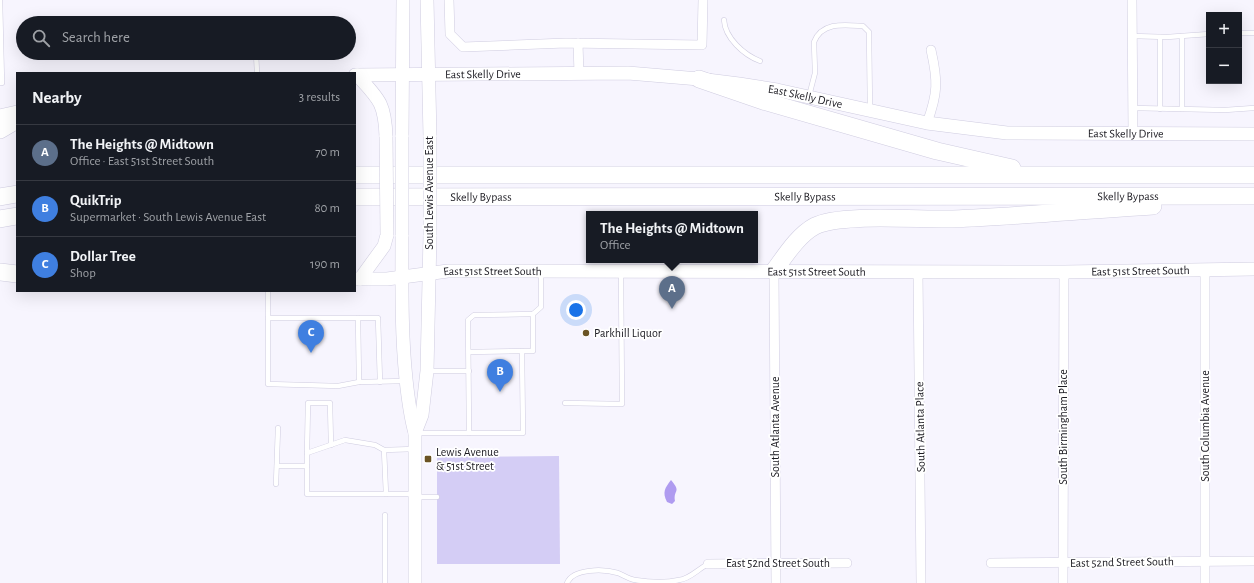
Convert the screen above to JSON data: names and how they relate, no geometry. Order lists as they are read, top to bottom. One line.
{"streets":{"highway":["Skelly Bypass"],"main road":["East Skelly Drive","South Lewis Avenue East","East 51st Street South"],"street":["South Columbia Avenue","South Atlanta Avenue","South Atlanta Place","South Birmingham Place","East 52nd Street South"]},"crossings":[["East Skelly Drive","South Lewis Avenue East"],["South Lewis Avenue East","East 51st Street South"],["East 51st Street South","South Columbia Avenue"],["East 51st Street South","South Atlanta Avenue"],["East 51st Street South","South Atlanta Place"],["East 51st Street South","South Birmingham Place"],["South Columbia Avenue","East 52nd Street South"],["South Atlanta Avenue","East 52nd Street South"],["South Birmingham Place","East 52nd Street South"]],"places":{"other":["Parkhill Liquor"],"transit":["Lewis Avenue & 51st Street"]},"page":{"map_buttons":["+","−"],"search":"Search here","heading":["Nearby","3 results"],"list":[{"mark":"A","name":"The Heights @ Midtown","note":"Office · East 51st Street South","value":"70 m"},{"mark":"B","name":"QuikTrip","note":"Supermarket · South Lewis Avenue East","value":"80 m"},{"mark":"C","name":"Dollar Tree","note":"Shop","value":"190 m"}],"popup":["The Heights @ Midtown","Office"],"pins":["A","C","B"]}}
